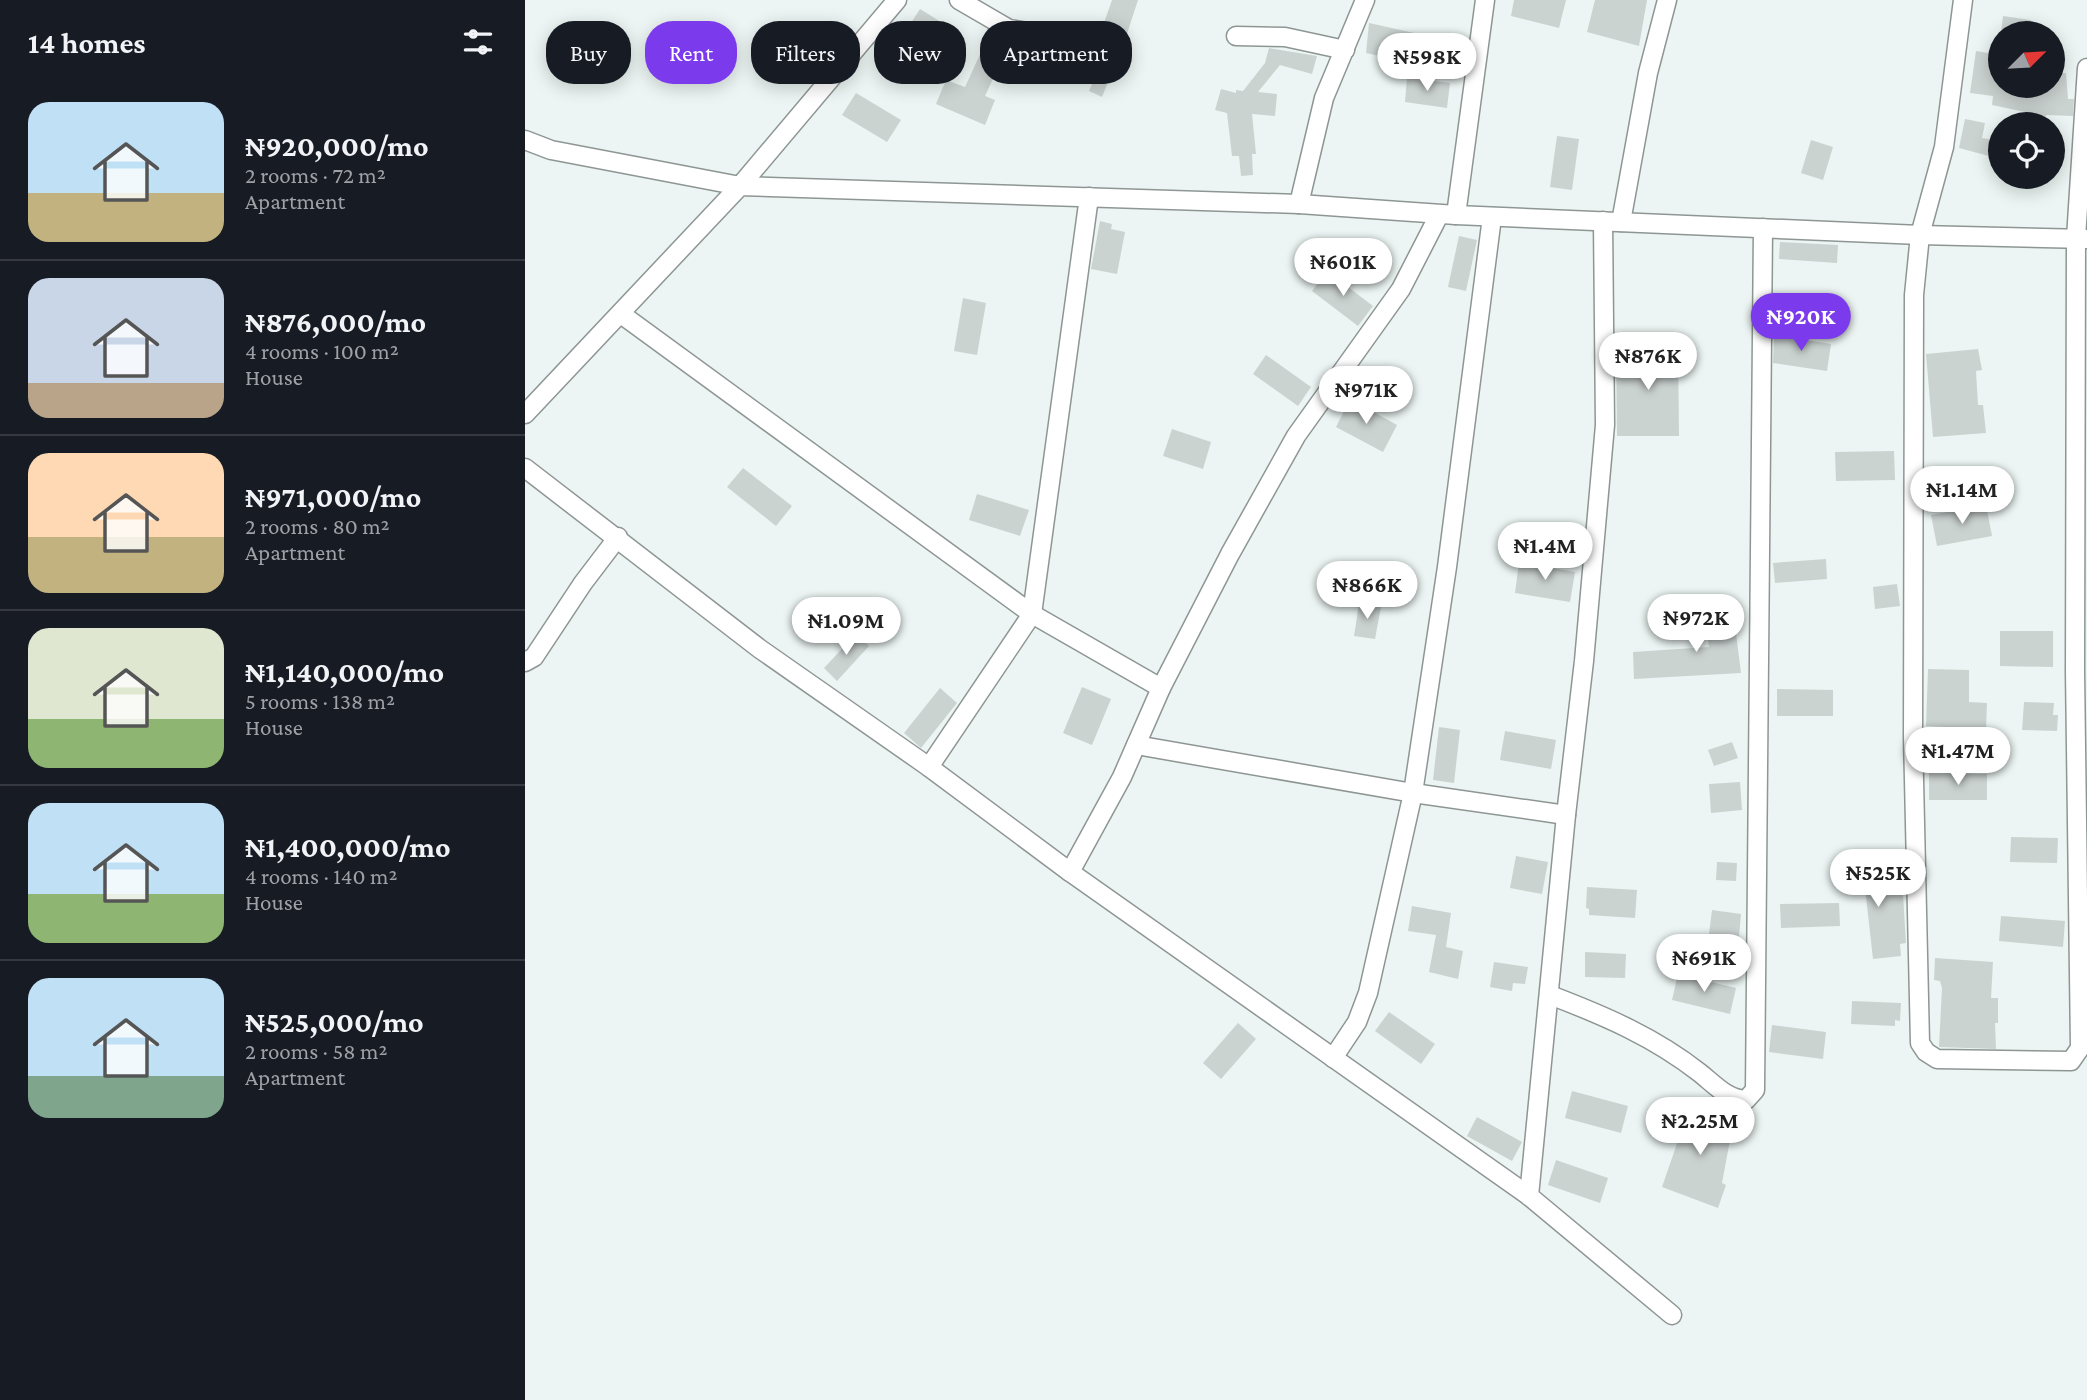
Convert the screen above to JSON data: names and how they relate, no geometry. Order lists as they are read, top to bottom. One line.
{"north":"top right","page":{"heading":"14 homes","chip":["Buy","Rent","Filters","New","Apartment"],"price":["₦598K","₦601K","₦920K","₦876K","₦971K","₦1.14M","₦1.4M","₦866K","₦972K","₦1.09M","₦1.47M","₦525K","₦691K","₦2.25M"],"list":[{"name":"₦920,000/mo","note":"2 rooms · 72 m² · Apartment"},{"name":"₦876,000/mo","note":"4 rooms · 100 m² · House"},{"name":"₦971,000/mo","note":"2 rooms · 80 m² · Apartment"},{"name":"₦1,140,000/mo","note":"5 rooms · 138 m² · House"},{"name":"₦1,400,000/mo","note":"4 rooms · 140 m² · House"},{"name":"₦525,000/mo","note":"2 rooms · 58 m² · Apartment"}]}}
